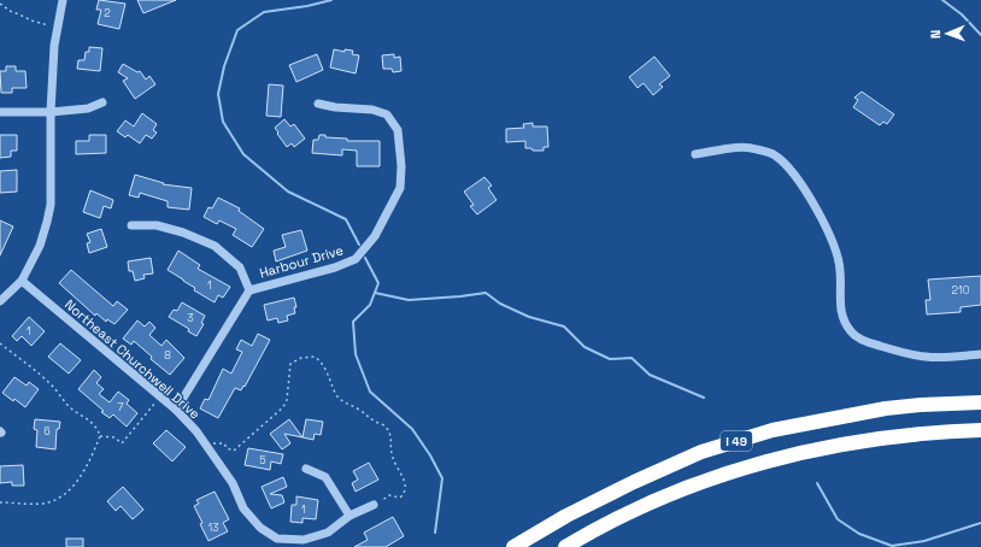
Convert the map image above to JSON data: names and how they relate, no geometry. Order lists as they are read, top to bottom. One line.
{"streets":{"highway":["I 49"],"street":["Harbour Drive","Northeast Churchwell Drive"]},"crossings":[["Harbour Drive","Northeast Churchwell Drive"]],"house_numbers":["2","1","210","3","1","8","7","6","5","1","13"],"north":"left"}
